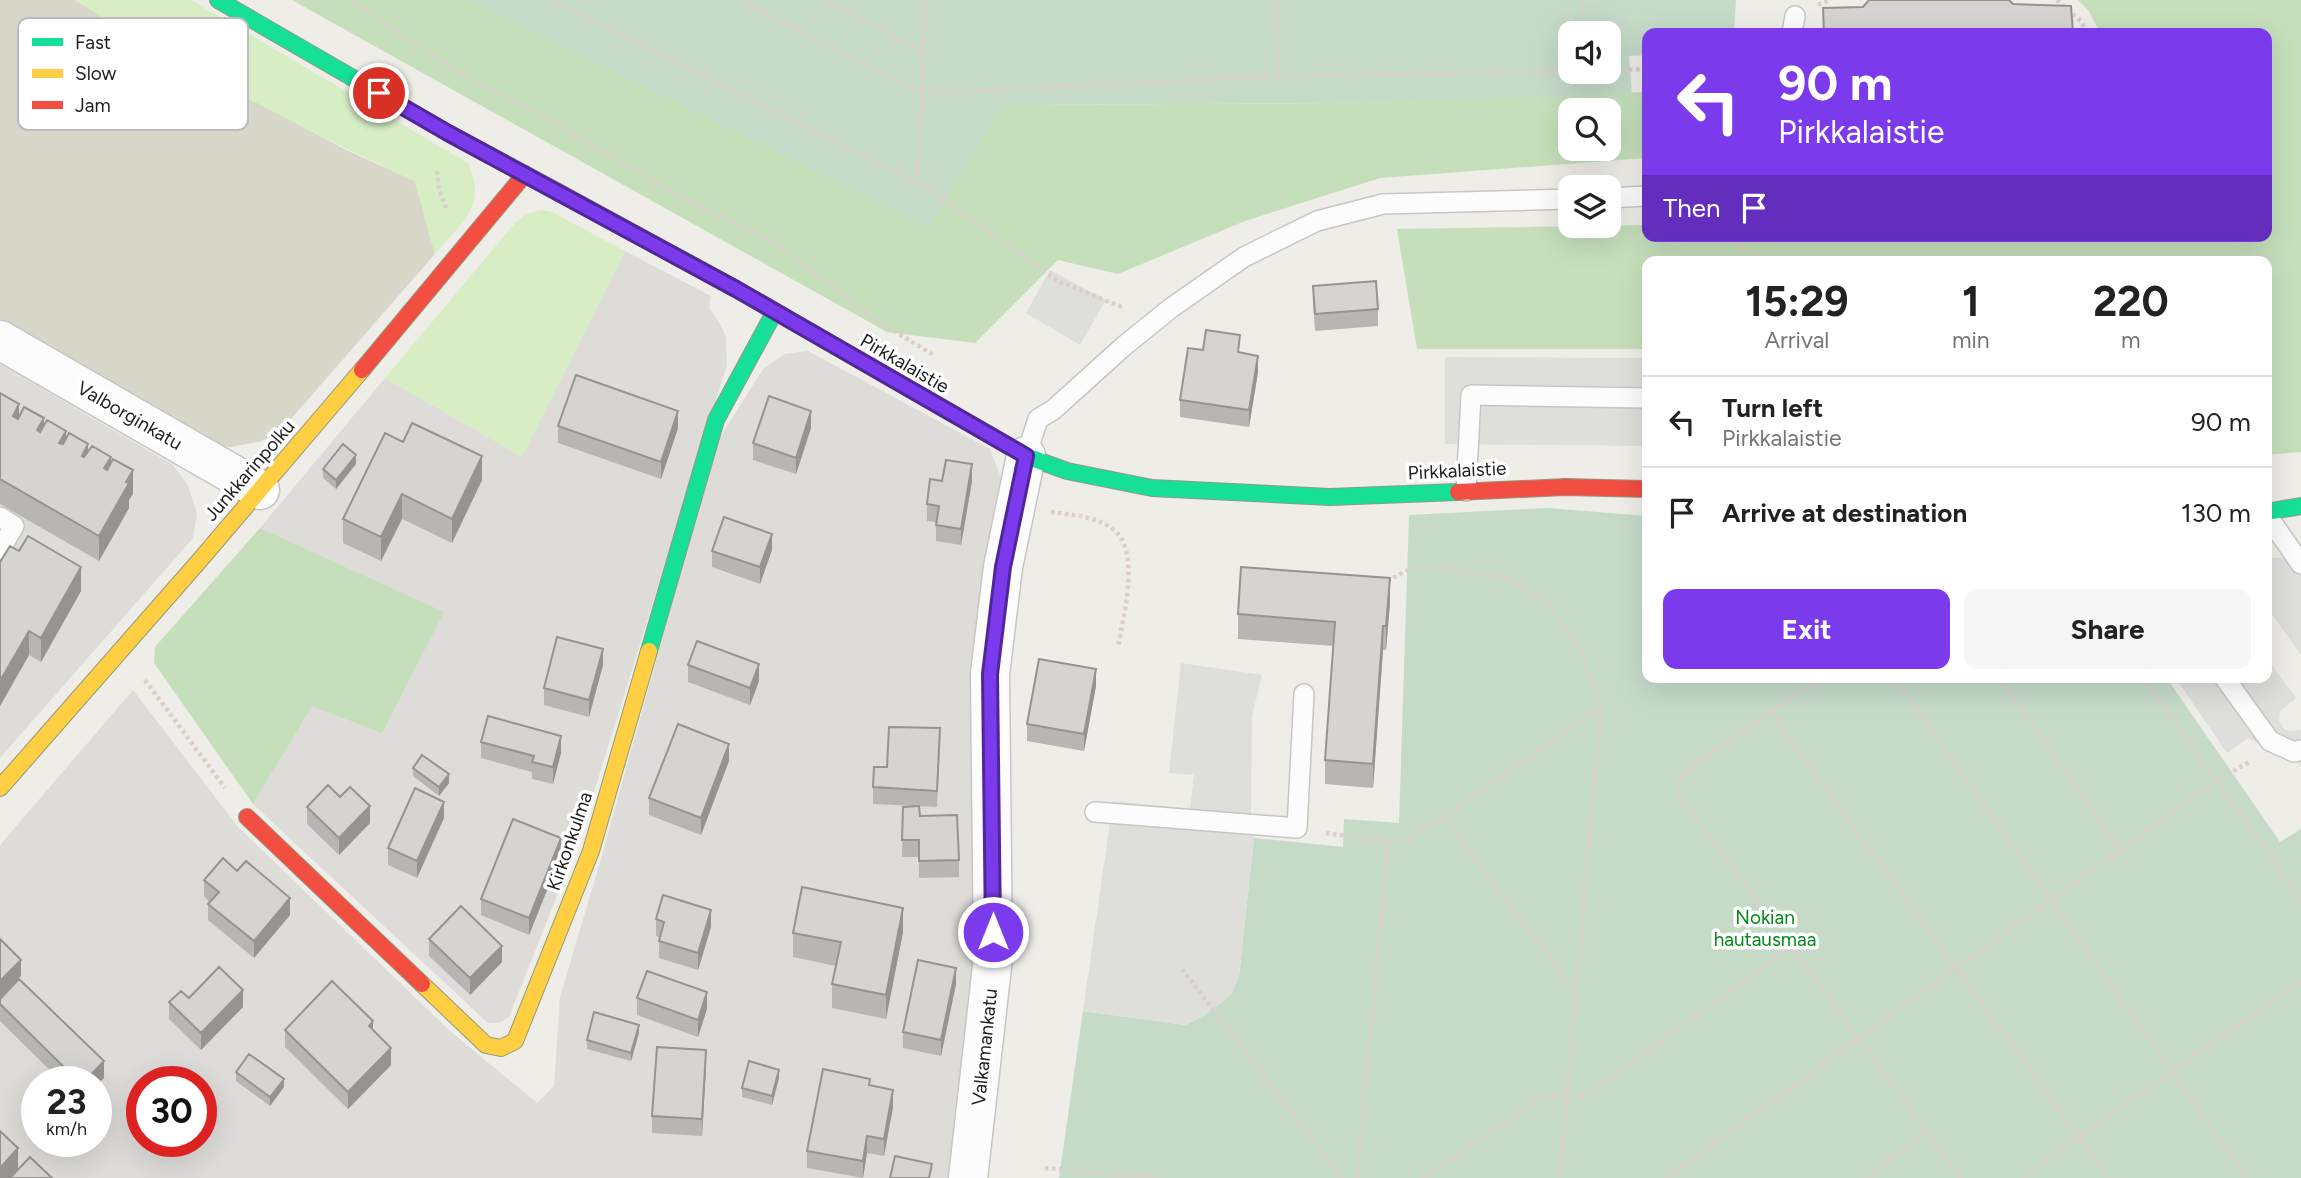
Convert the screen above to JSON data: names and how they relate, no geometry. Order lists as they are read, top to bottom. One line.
{"streets":{"street":["Pirkkalaistie","Valborginkatu","Junkkarinpolku","Kirkonkulma","Valkamankatu"]},"crossings":[["Pirkkalaistie","Junkkarinpolku"],["Pirkkalaistie","Kirkonkulma"],["Pirkkalaistie","Valkamankatu"],["Valborginkatu","Junkkarinpolku"]],"parks":["Nokian hautausmaa"],"legend":["Fast","Slow","Jam"],"page":{"turn":["90 m","Pirkkalaistie"],"then":"Then","eta":["15:29","Arrival","1","min","220","m"],"list":[{"name":"Turn left","note":"Pirkkalaistie","value":"90 m"},{"name":"Arrive at destination","value":"130 m"}],"buttons":["Exit","Share"],"speed":"23 km/h","limit":"30"}}
